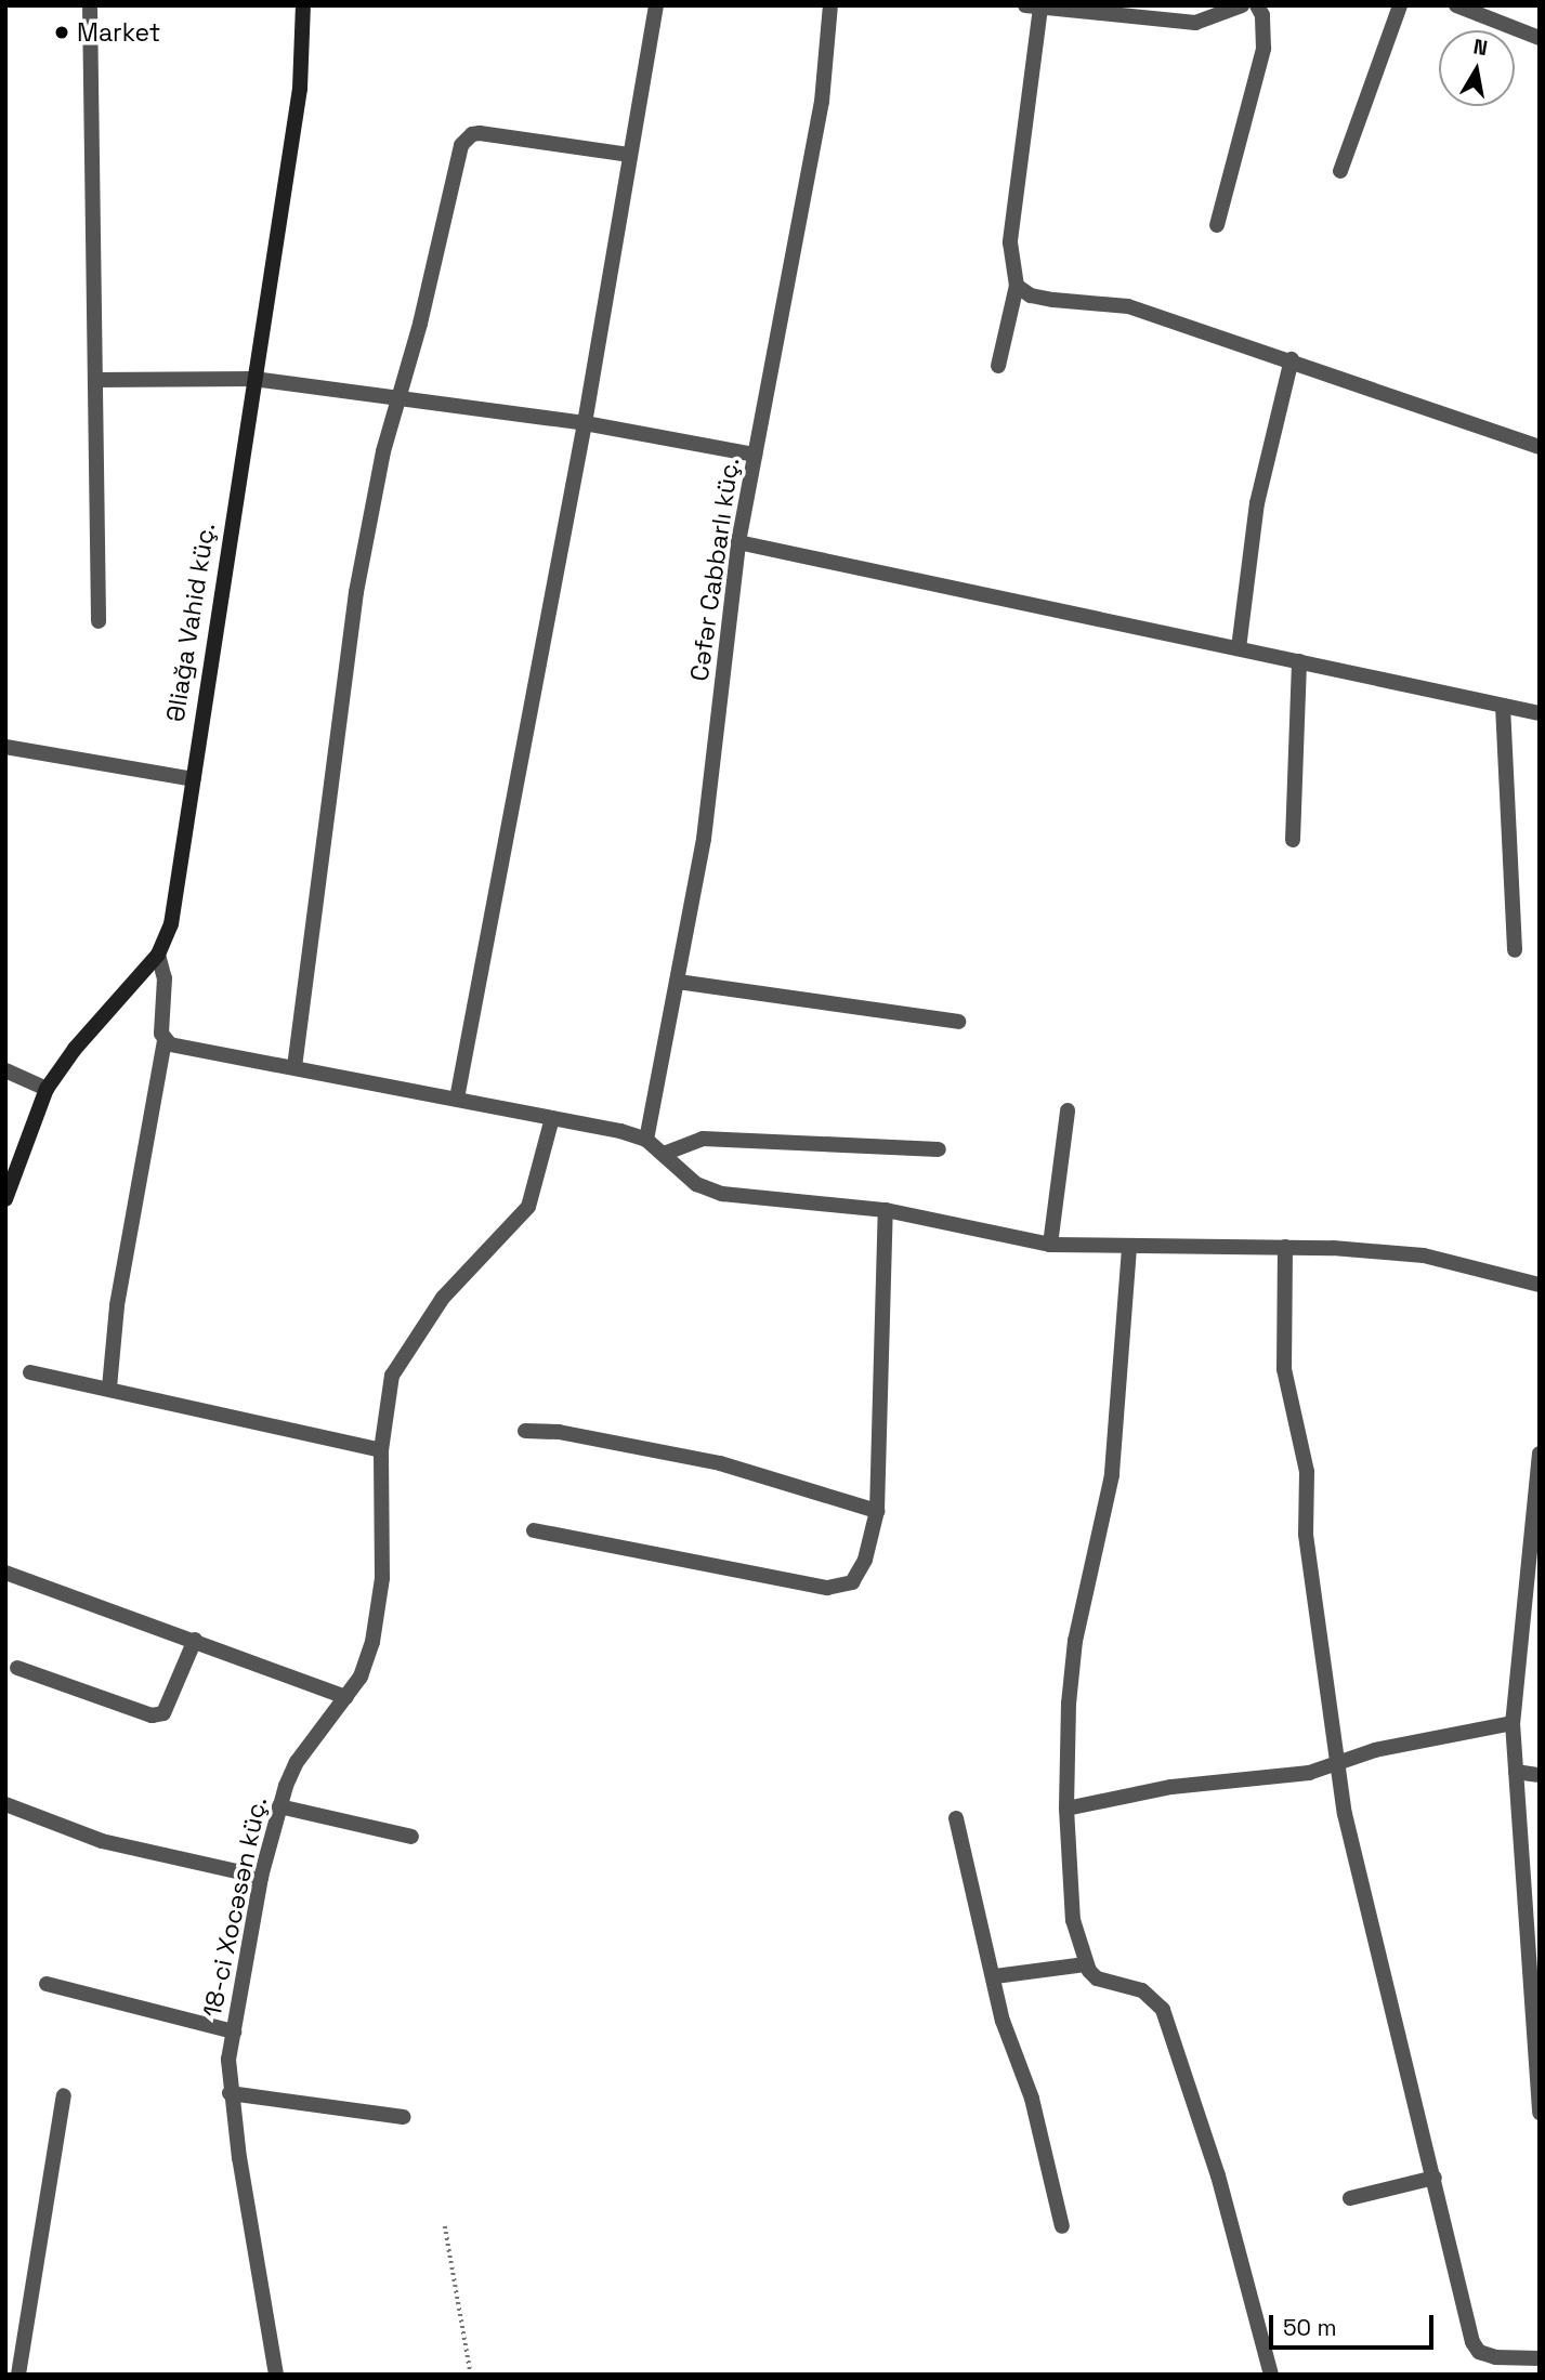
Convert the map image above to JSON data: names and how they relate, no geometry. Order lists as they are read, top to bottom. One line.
{"streets":{"street":["Cəfər Cabbarlı küç.","Əliağa Vahid küç.","18-ci Xocəsən küç."]},"places":["Market"],"scale_bar":"50 m","north":"top"}
